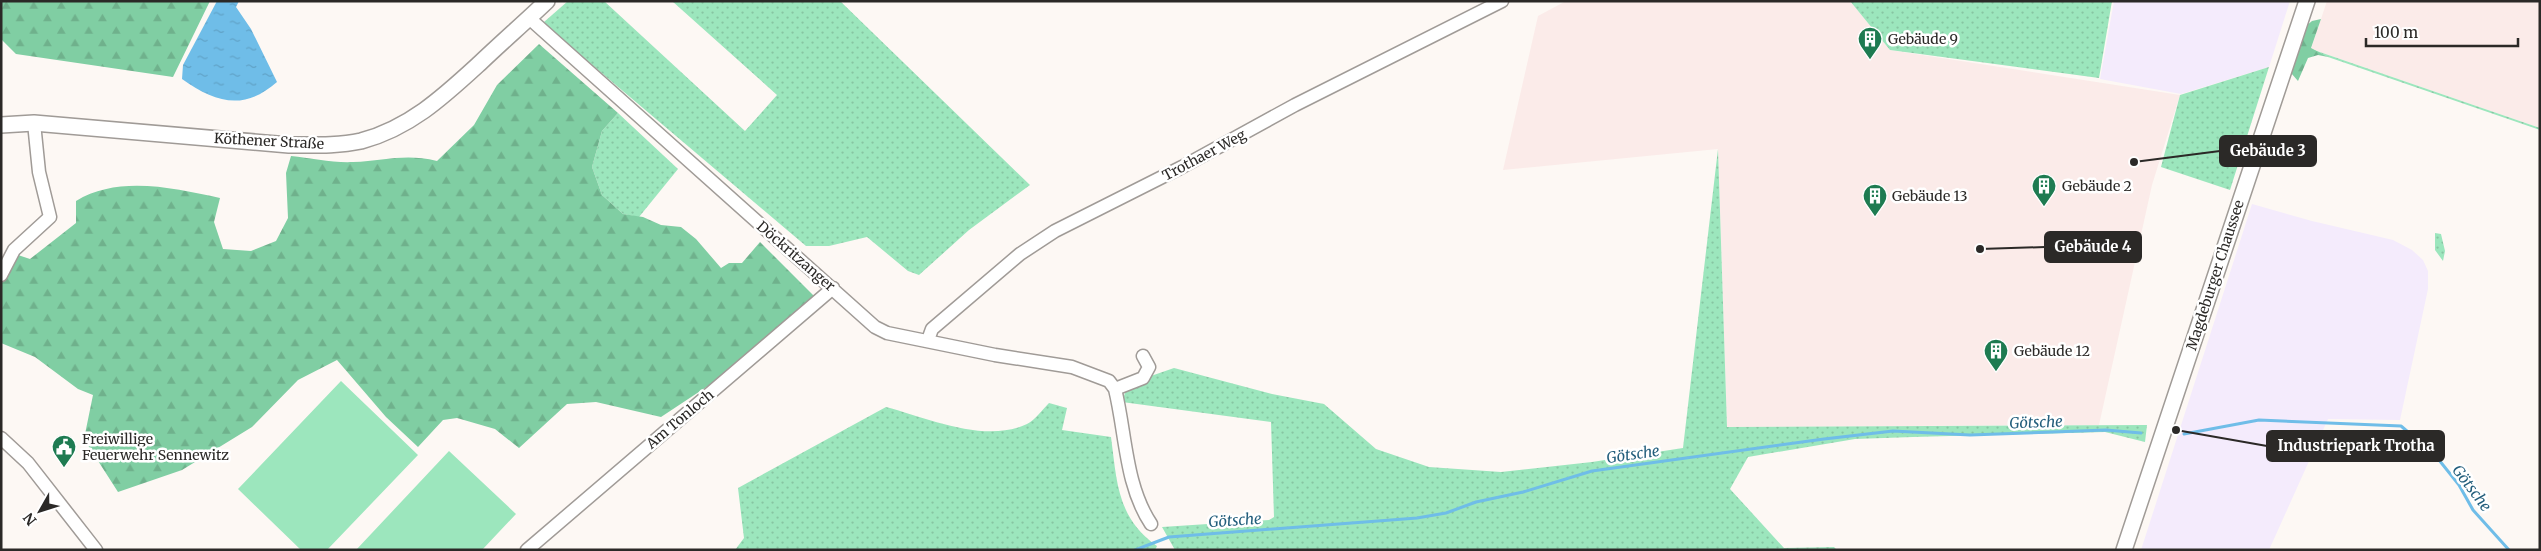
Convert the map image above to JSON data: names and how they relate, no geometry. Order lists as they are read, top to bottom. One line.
{"streets":{"main road":["Köthener Straße","Magdeburger Chaussee"],"street":["Trothaer Weg","Döckritzanger","Am Tonloch"]},"crossings":[["Köthener Straße","Döckritzanger"],["Trothaer Weg","Döckritzanger"],["Döckritzanger","Am Tonloch"]],"water":["Götsche"],"places":{"building":["Gebäude 9","Gebäude 2","Gebäude 13","Gebäude 12"],"other":["Gebäude 3","Gebäude 4","Industriepark Trotha"],"public building":["Freiwillige Feuerwehr Sennewitz"]},"scale_bar":"100 m","north":"bottom left"}
